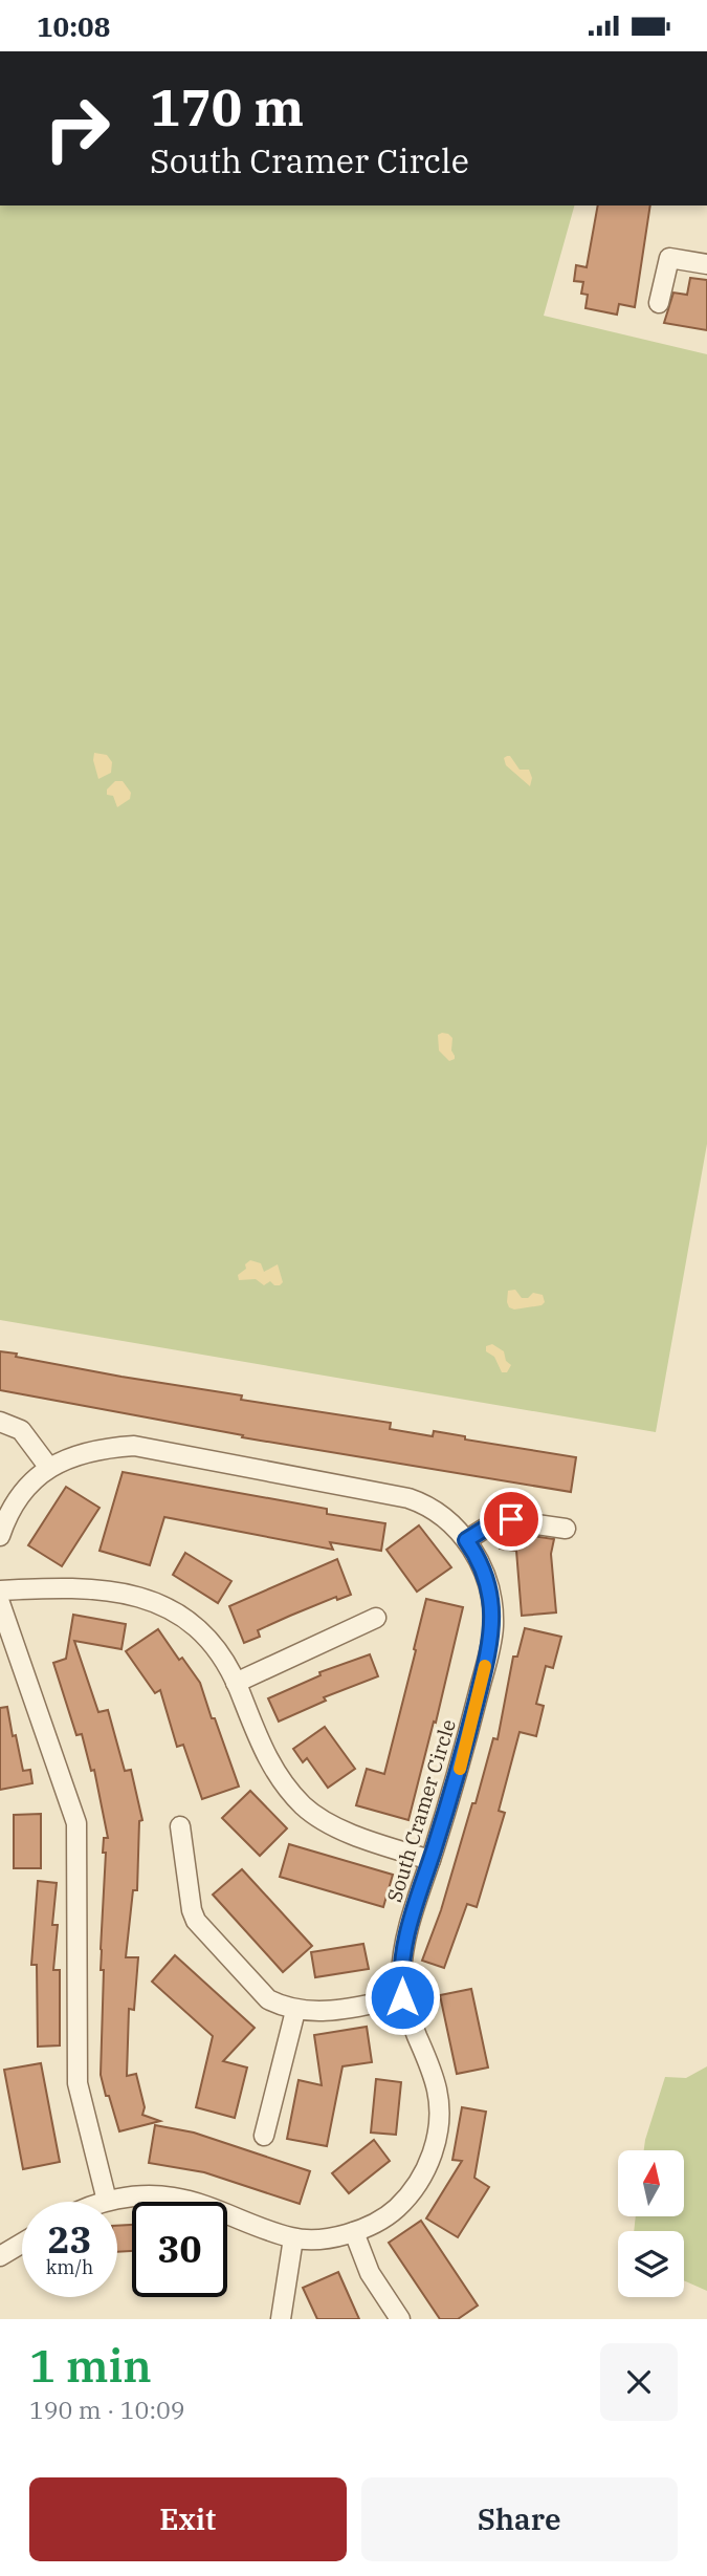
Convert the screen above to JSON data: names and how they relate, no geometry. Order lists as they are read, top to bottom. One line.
{"streets":{"street":["South Cramer Circle"]},"north":"top","page":{"status":"10:08","turn":["170 m","South Cramer Circle"],"speed":"23 km/h","limit":"30","heading":["1 min","190 m · 10:09"],"buttons":["Exit","Share"]}}
